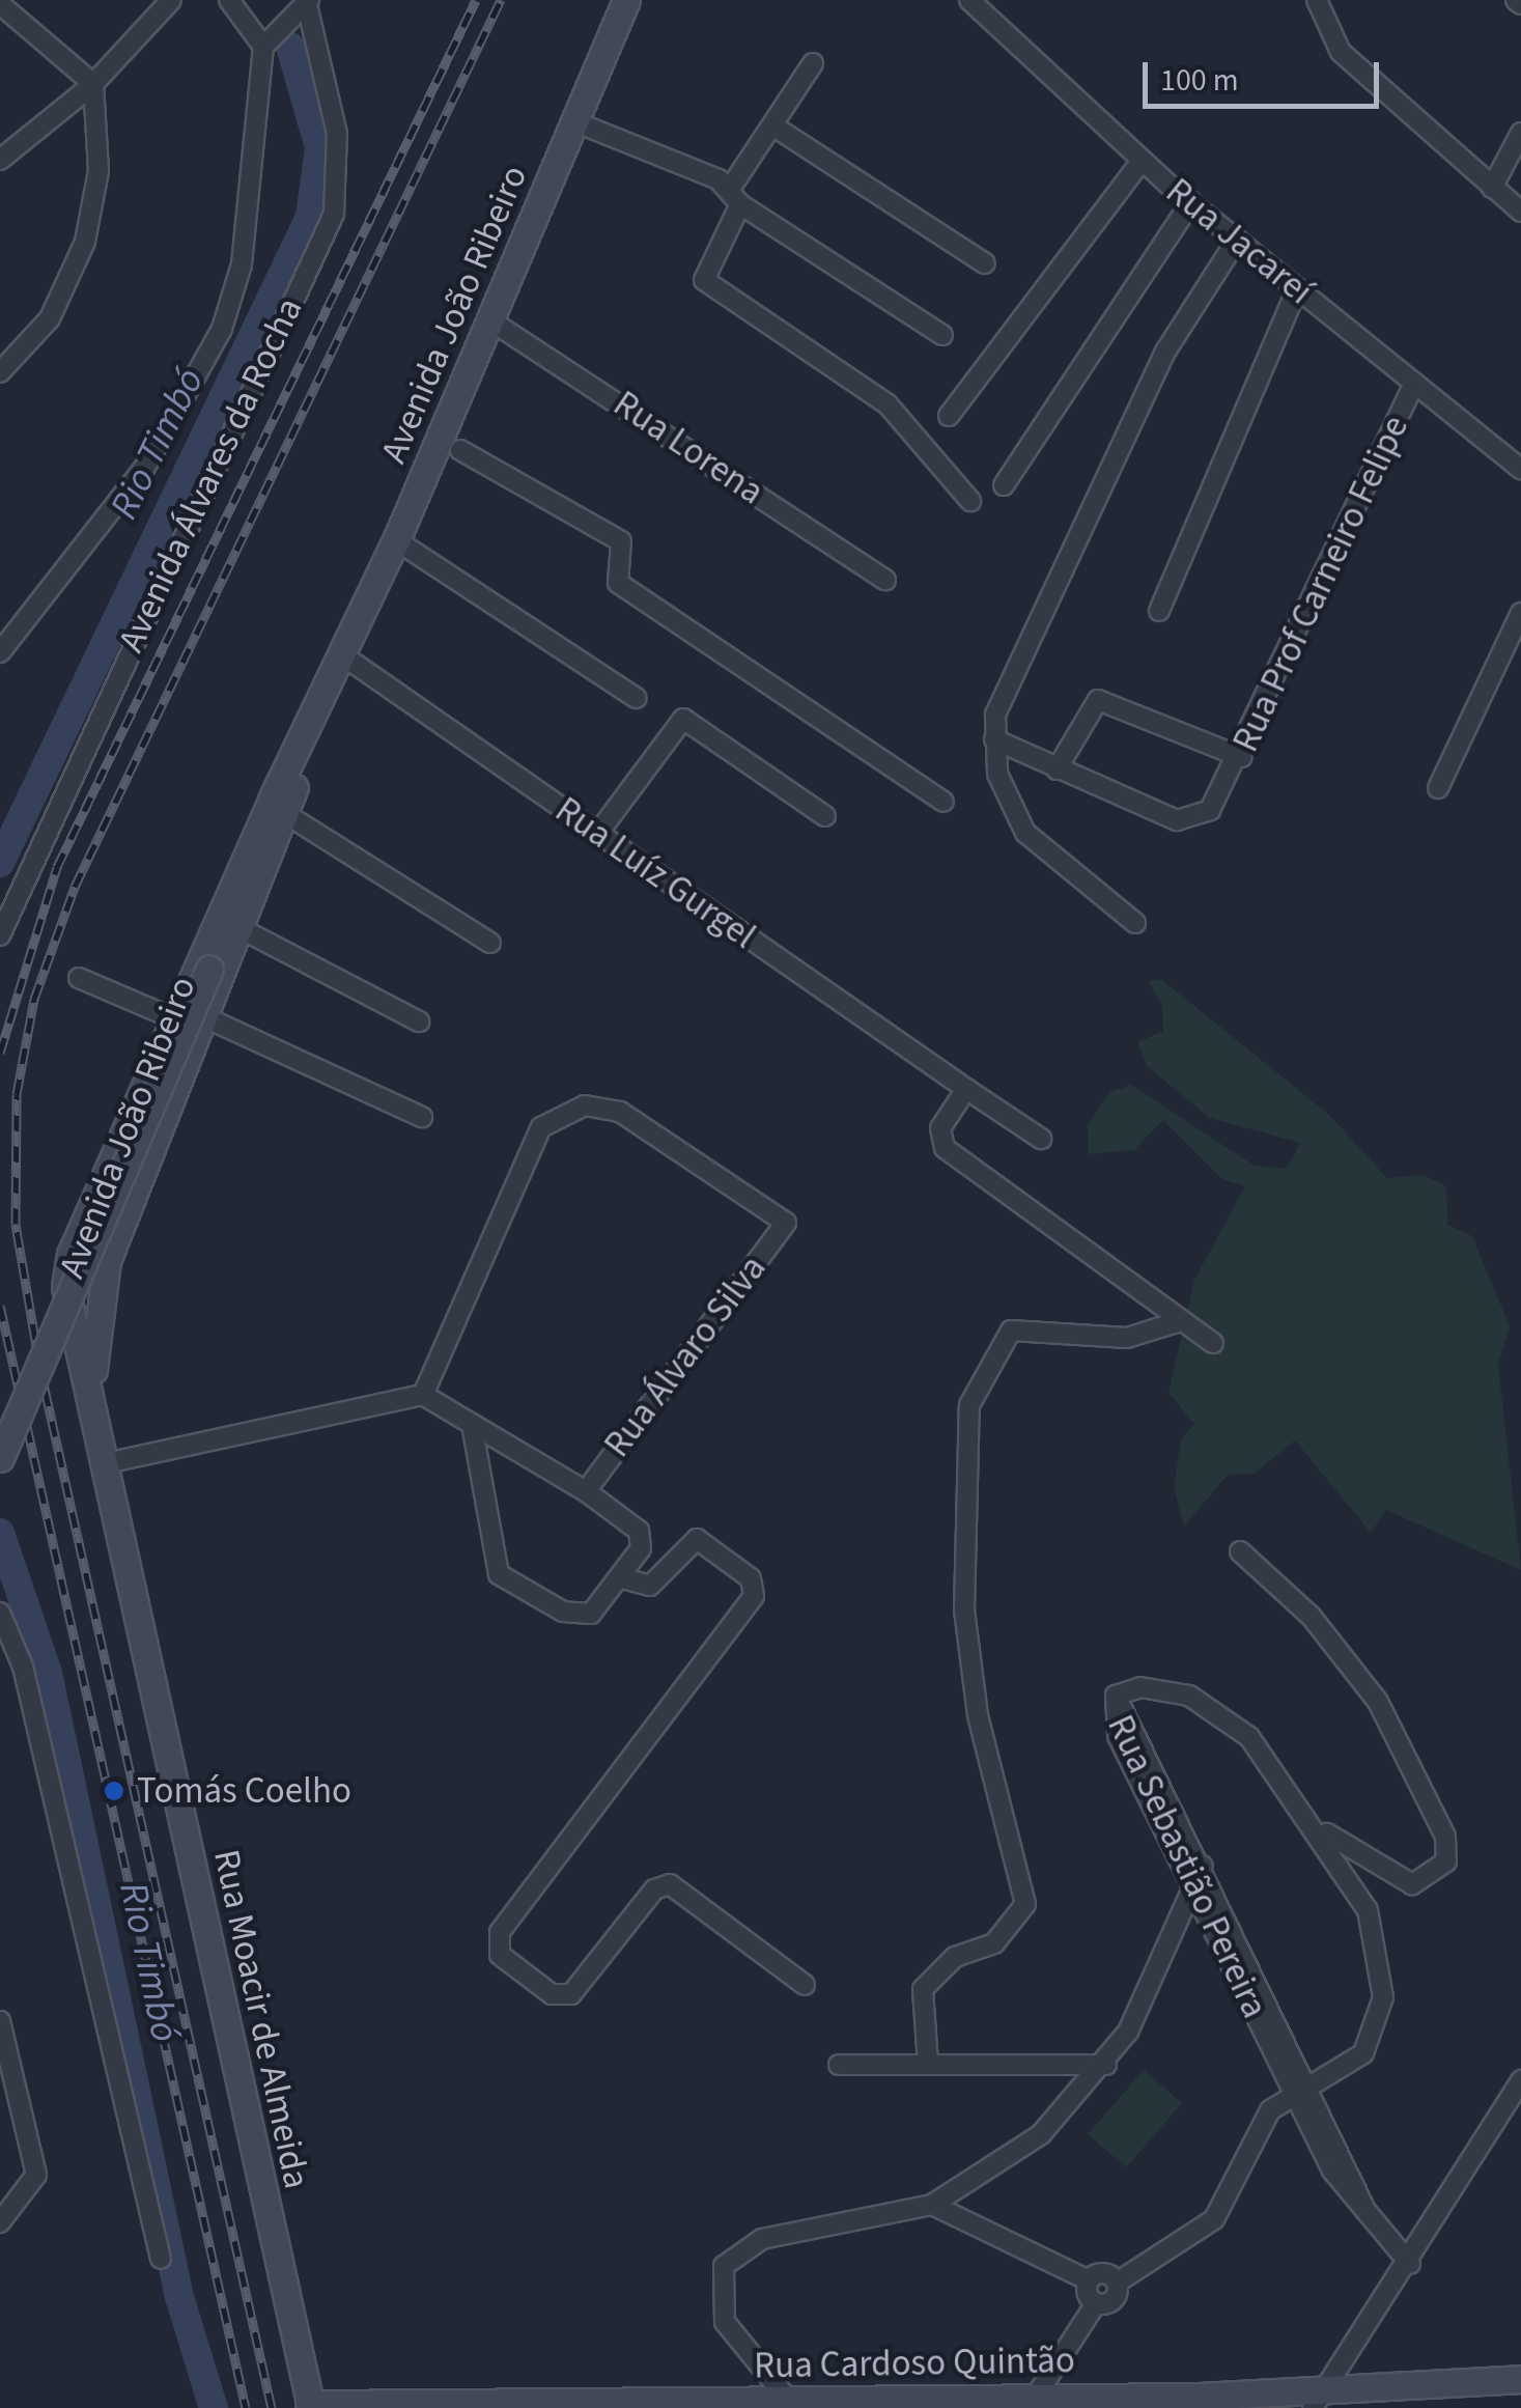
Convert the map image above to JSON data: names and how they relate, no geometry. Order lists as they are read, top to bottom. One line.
{"streets":{"main road":["Avenida João Ribeiro","Rua Moacir de Almeida","Rua Cardoso Quintão"],"street":["Rua Jacareí","Rua Lorena","Avenida Álvares da Rocha","Rua Prof Carneiro Felipe","Rua Luíz Gurgel","Rua Álvaro Silva","Rua Sebastião Pereira"]},"crossings":[["Rua Jacareí","Rua Prof Carneiro Felipe"],["Avenida João Ribeiro","Rua Lorena"],["Avenida João Ribeiro","Rua Luíz Gurgel"],["Avenida João Ribeiro","Rua Moacir de Almeida"],["Rua Moacir de Almeida","Rua Cardoso Quintão"]],"water":["Rio Timbó"],"places":["Tomás Coelho"],"scale_bar":"100 m"}
